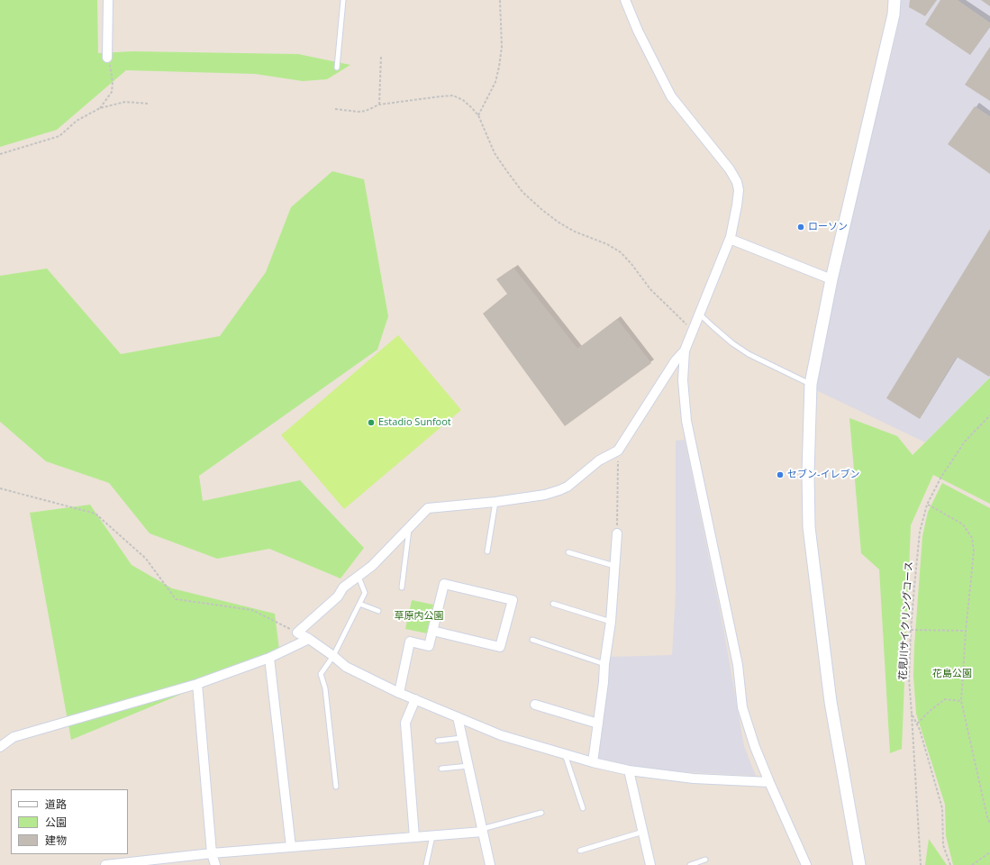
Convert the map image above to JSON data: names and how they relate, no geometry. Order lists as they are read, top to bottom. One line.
{"streets":{"path":["花見川サイクリングコース"]},"parks":["草原内公園","花島公園"],"places":["ローソン","Estadio Sunfoot","セブン-イレブン"],"legend":["道路","公園","建物"]}
